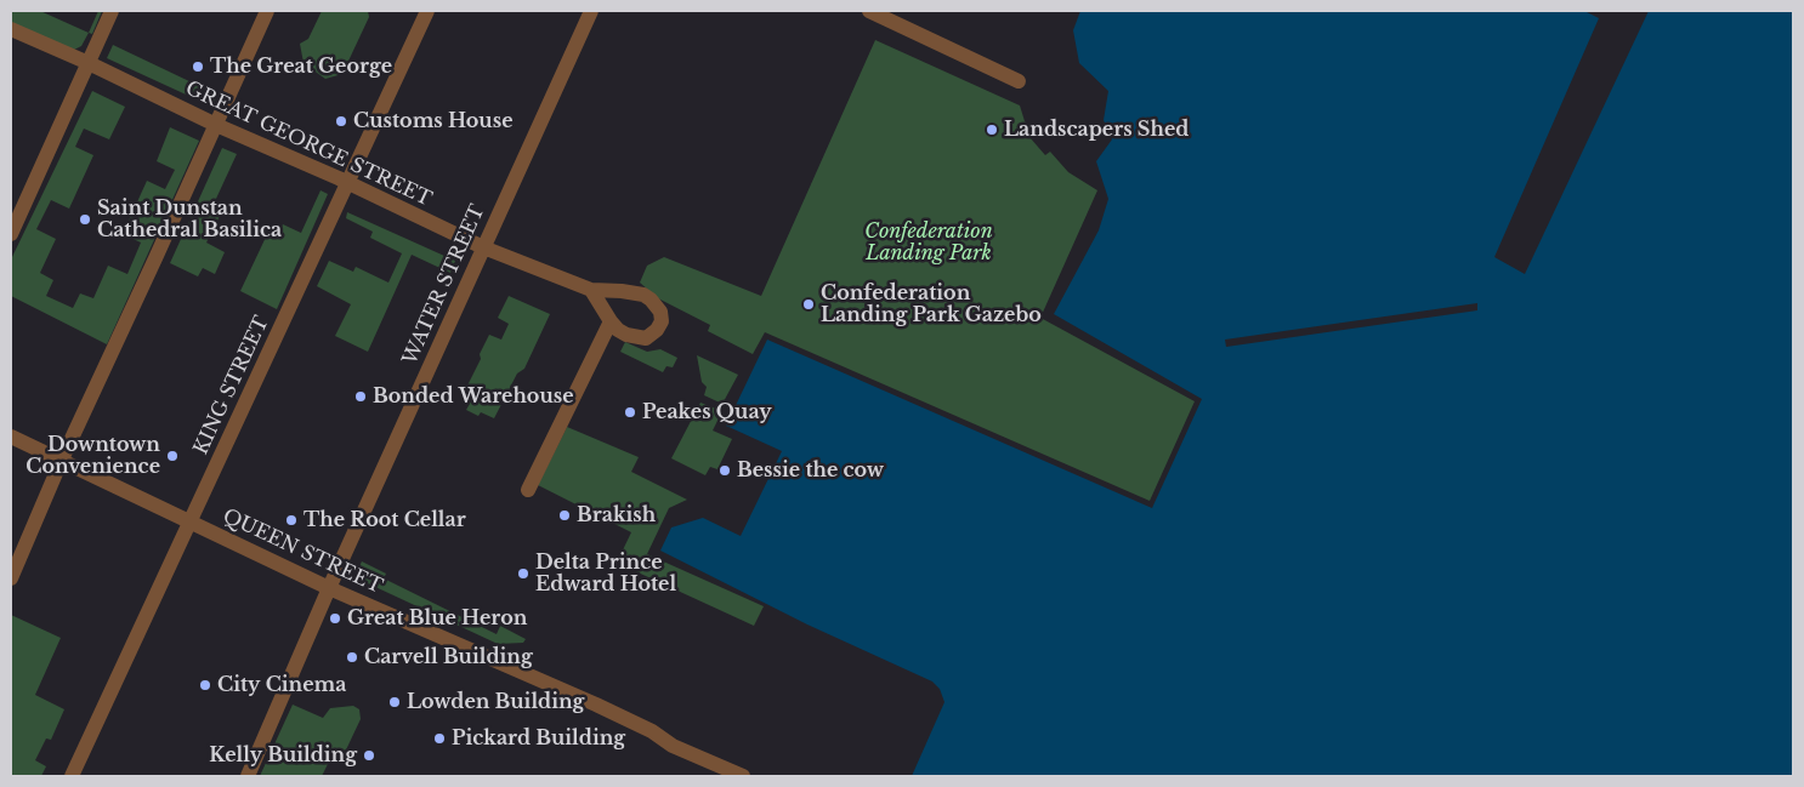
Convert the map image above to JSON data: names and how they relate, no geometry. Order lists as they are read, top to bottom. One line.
{"streets":{"street":["GREAT GEORGE STREET","WATER STREET","KING STREET","QUEEN STREET"]},"crossings":[["GREAT GEORGE STREET","WATER STREET"],["GREAT GEORGE STREET","KING STREET"],["WATER STREET","QUEEN STREET"],["KING STREET","QUEEN STREET"]],"parks":["Confederation Landing Park"],"places":["The Great George","Customs House","Landscapers Shed","Saint Dunstan Cathedral Basilica","Confederation Landing Park Gazebo","Bonded Warehouse","Peakes Quay","Downtown Convenience","Bessie the cow","Brakish","The Root Cellar","Delta Prince Edward Hotel","Great Blue Heron","Carvell Building","City Cinema","Lowden Building","Pickard Building","Kelly Building"]}
